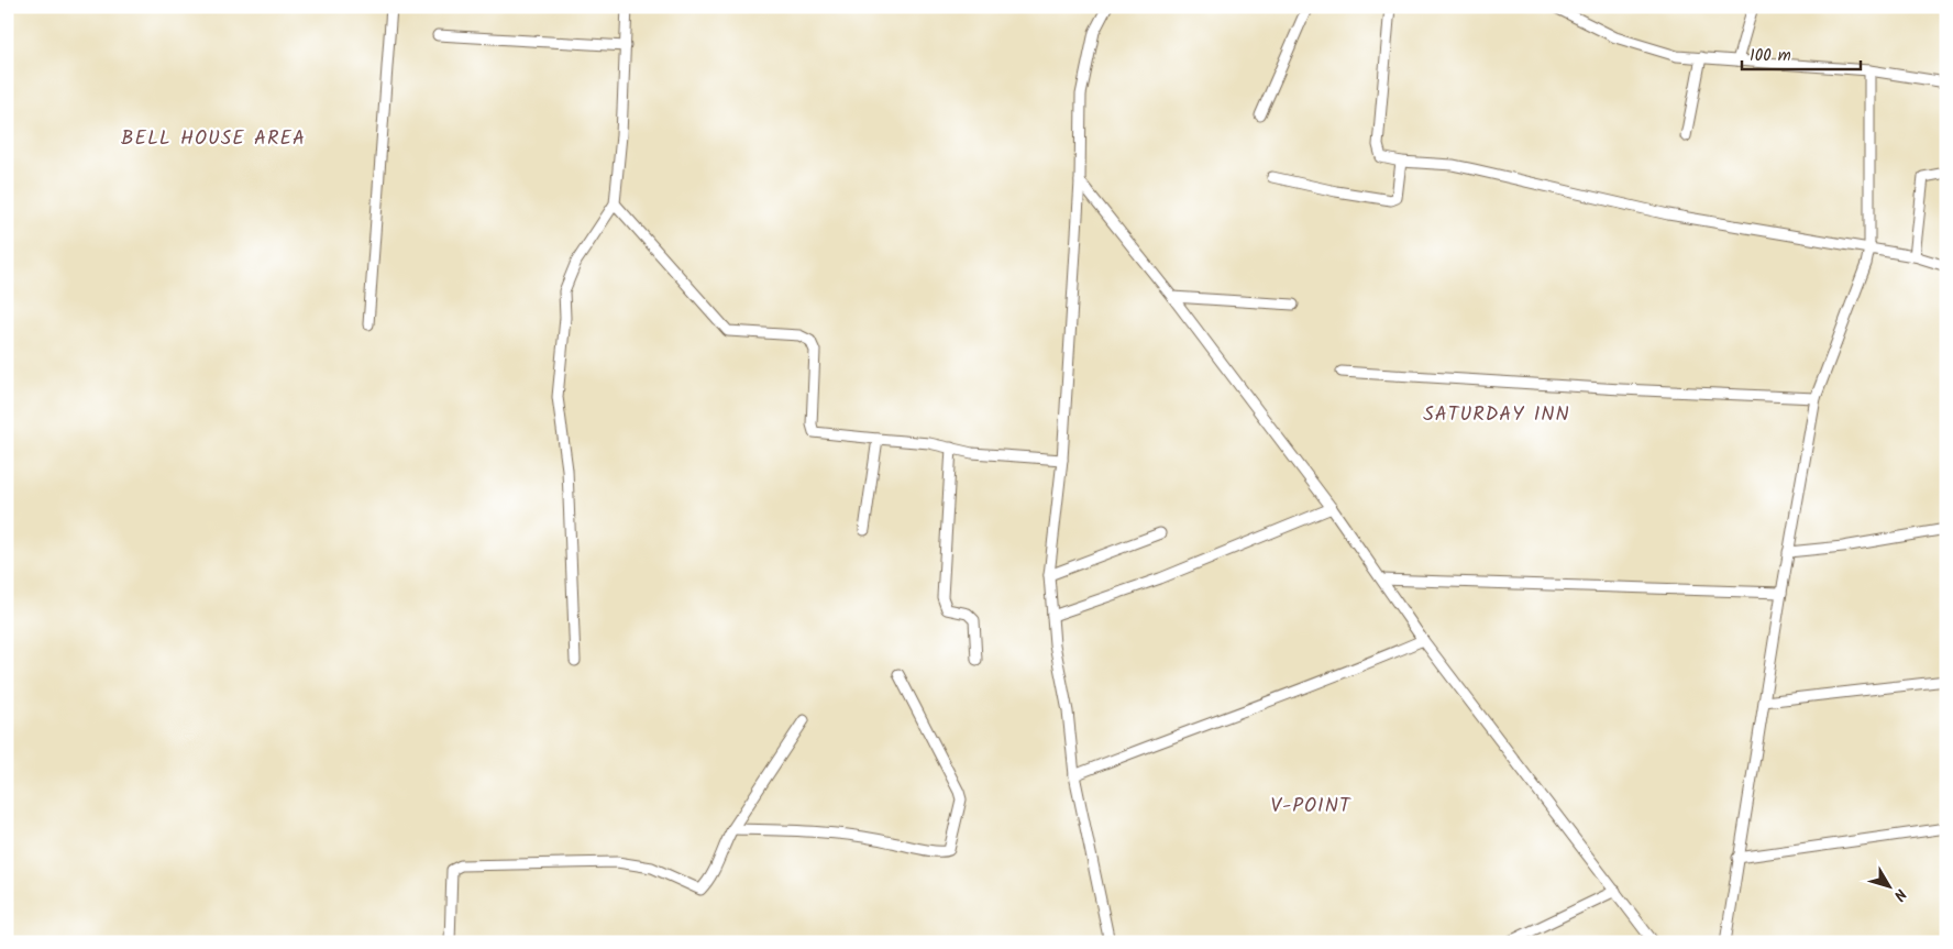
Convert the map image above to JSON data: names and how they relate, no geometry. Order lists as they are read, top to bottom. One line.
{"districts":["BELL HOUSE AREA","SATURDAY INN","V-POINT"],"scale_bar":"100 m","north":"bottom right"}
